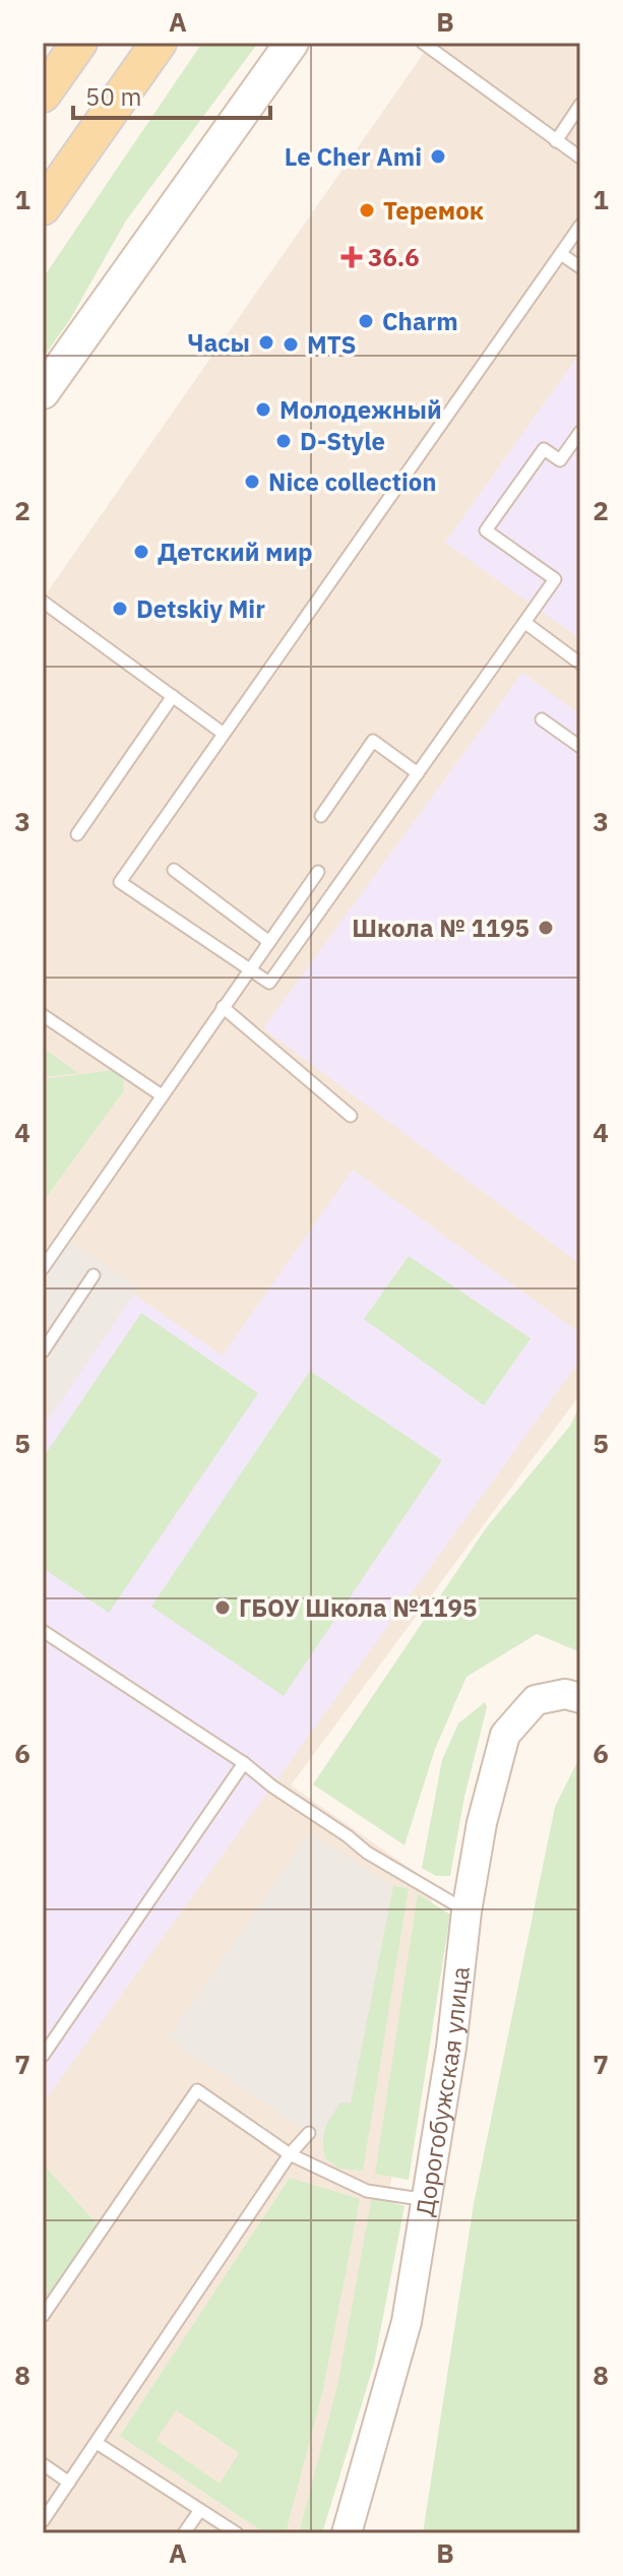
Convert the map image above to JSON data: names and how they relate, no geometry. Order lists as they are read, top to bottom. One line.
{"streets":{"street":["Дорогобужская улица"]},"places":{"other":["Le Cher Ami","Теремок","Charm","Часы","MTS","Молодежный","D-Style","Nice collection","Детский мир","Detskiy Mir","Школа № 1195","ГБОУ Школа №1195"],"health":["36.6"]},"scale_bar":"50 m","grid":{"columns":["A","B"],"rows":["1","2","3","4","5","6","7","8"]}}
